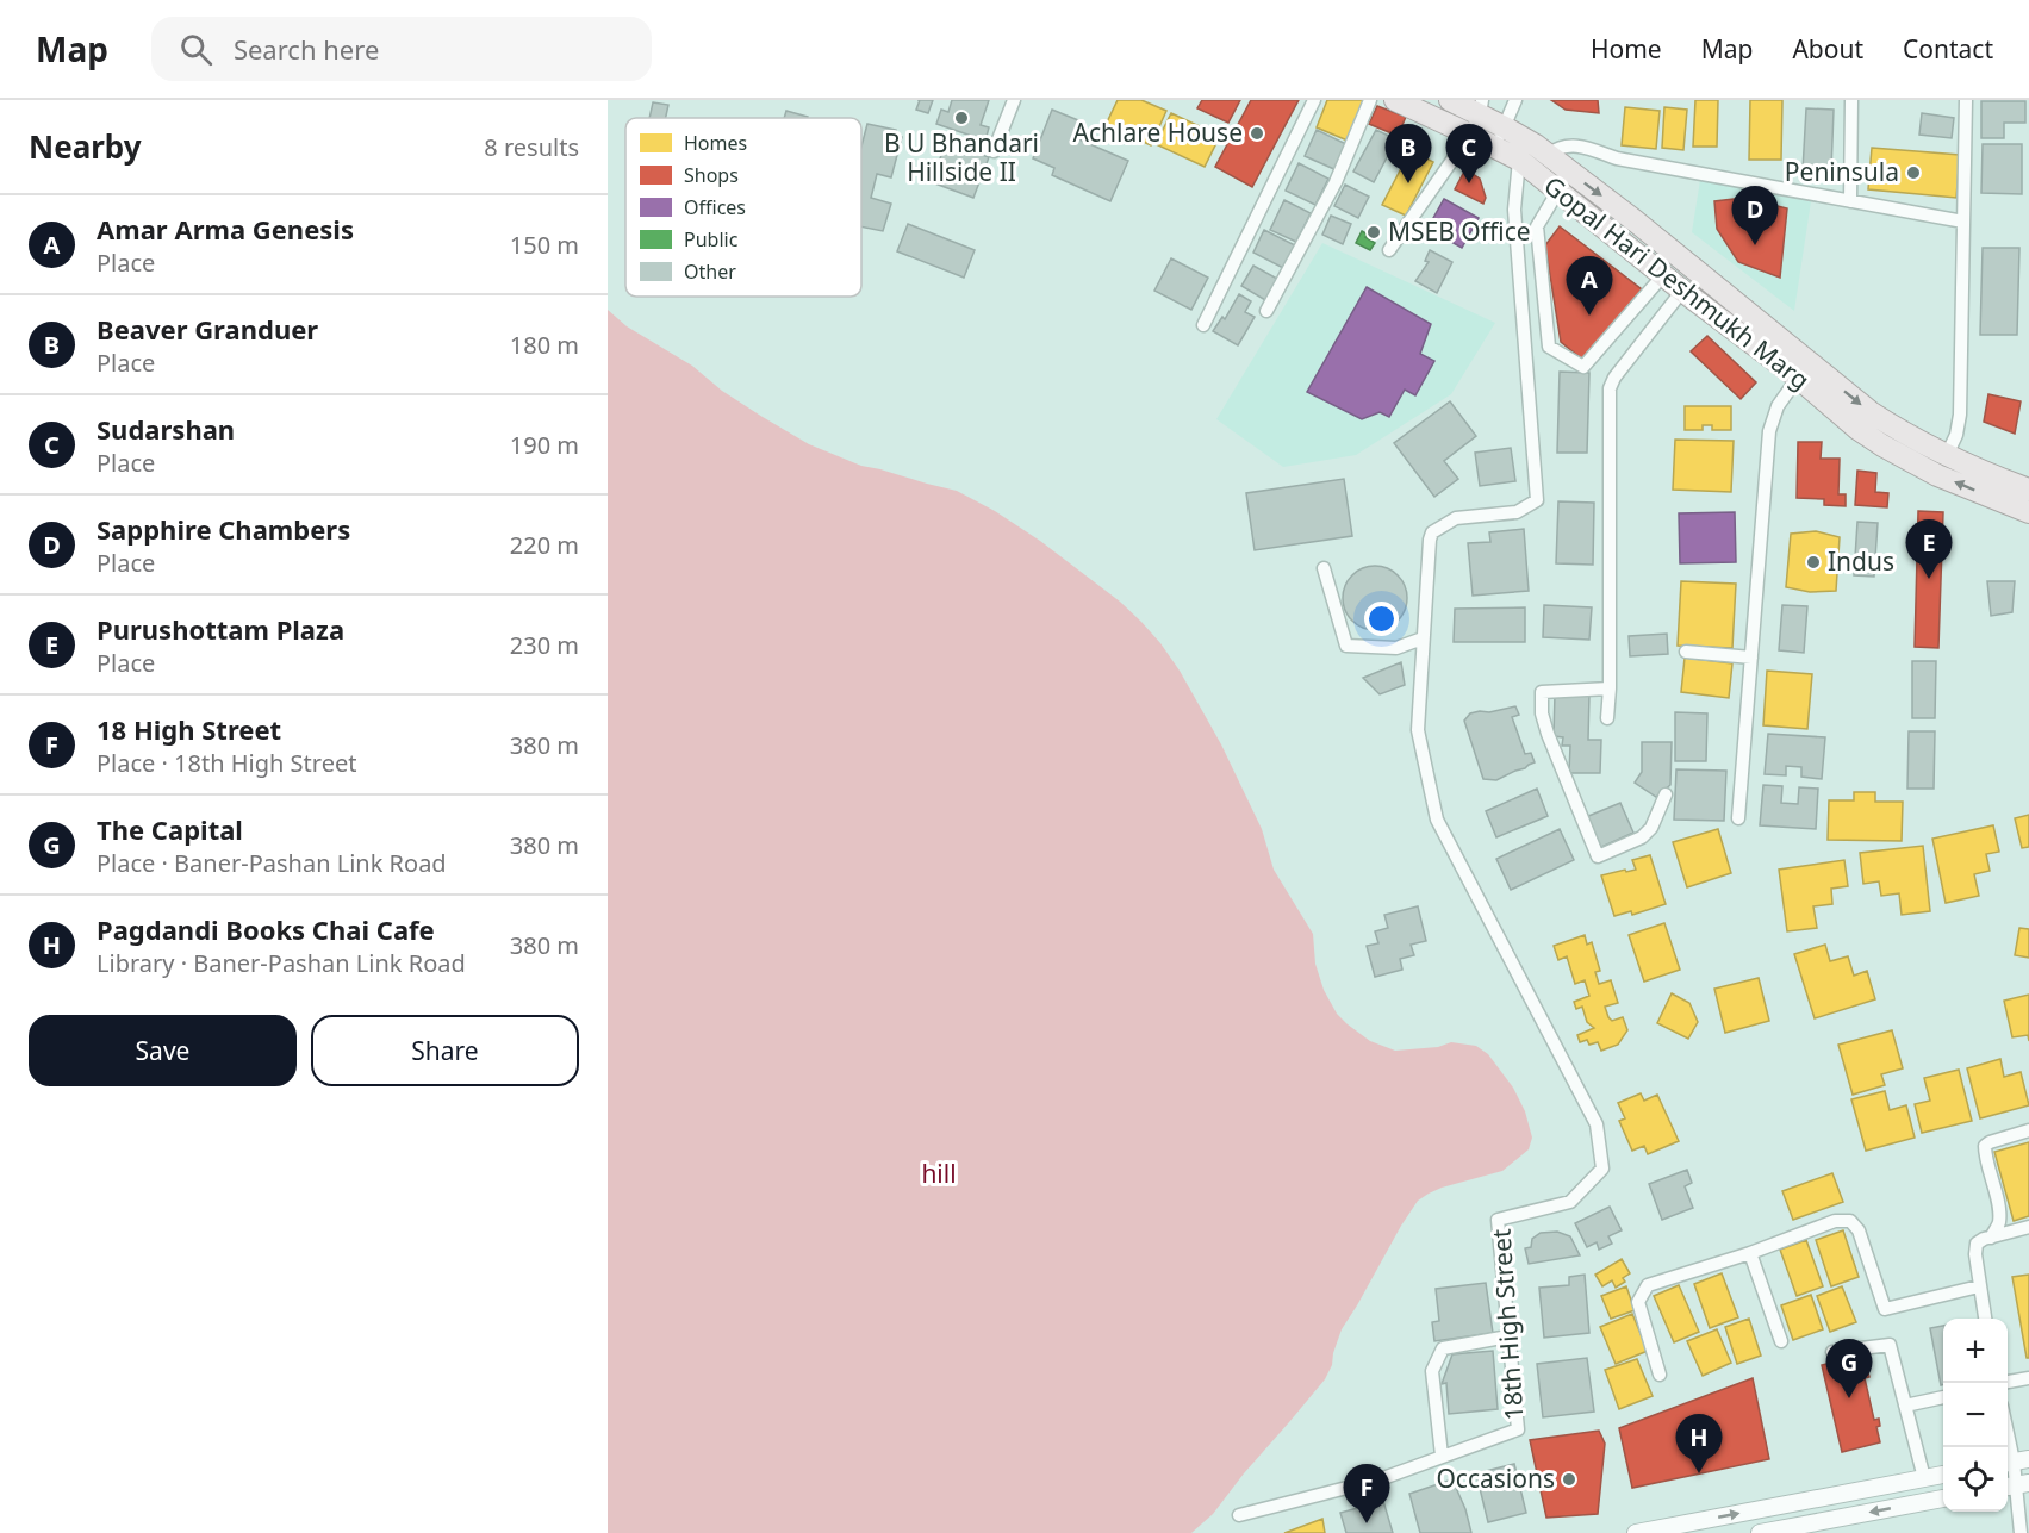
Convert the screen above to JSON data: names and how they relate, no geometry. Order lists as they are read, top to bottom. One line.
{"streets":{"main road":["Gopal Hari Deshmukh Marg"],"street":["18th High Street"]},"parks":["hill"],"places":["B U Bhandari Hillside II","Achlare House","Peninsula","MSEB Office","Indus","Occasions"],"legend":["Homes","Shops","Offices","Public","Other"],"page":{"header":"Map","search":"Search here","nav":["Home","Map","About","Contact"],"heading":["Nearby","8 results"],"pins":["B","C","D","A","E","G","H","F"],"list":[{"mark":"A","name":"Amar Arma Genesis","note":"Place","value":"150 m"},{"mark":"B","name":"Beaver Granduer","note":"Place","value":"180 m"},{"mark":"C","name":"Sudarshan","note":"Place","value":"190 m"},{"mark":"D","name":"Sapphire Chambers","note":"Place","value":"220 m"},{"mark":"E","name":"Purushottam Plaza","note":"Place","value":"230 m"},{"mark":"F","name":"18 High Street","note":"Place · 18th High Street","value":"380 m"},{"mark":"G","name":"The Capital","note":"Place · Baner-Pashan Link Road","value":"380 m"},{"mark":"H","name":"Pagdandi Books Chai Cafe","note":"Library · Baner-Pashan Link Road","value":"380 m"}],"buttons":["Save","Share"],"map_buttons":["+","−"]}}
